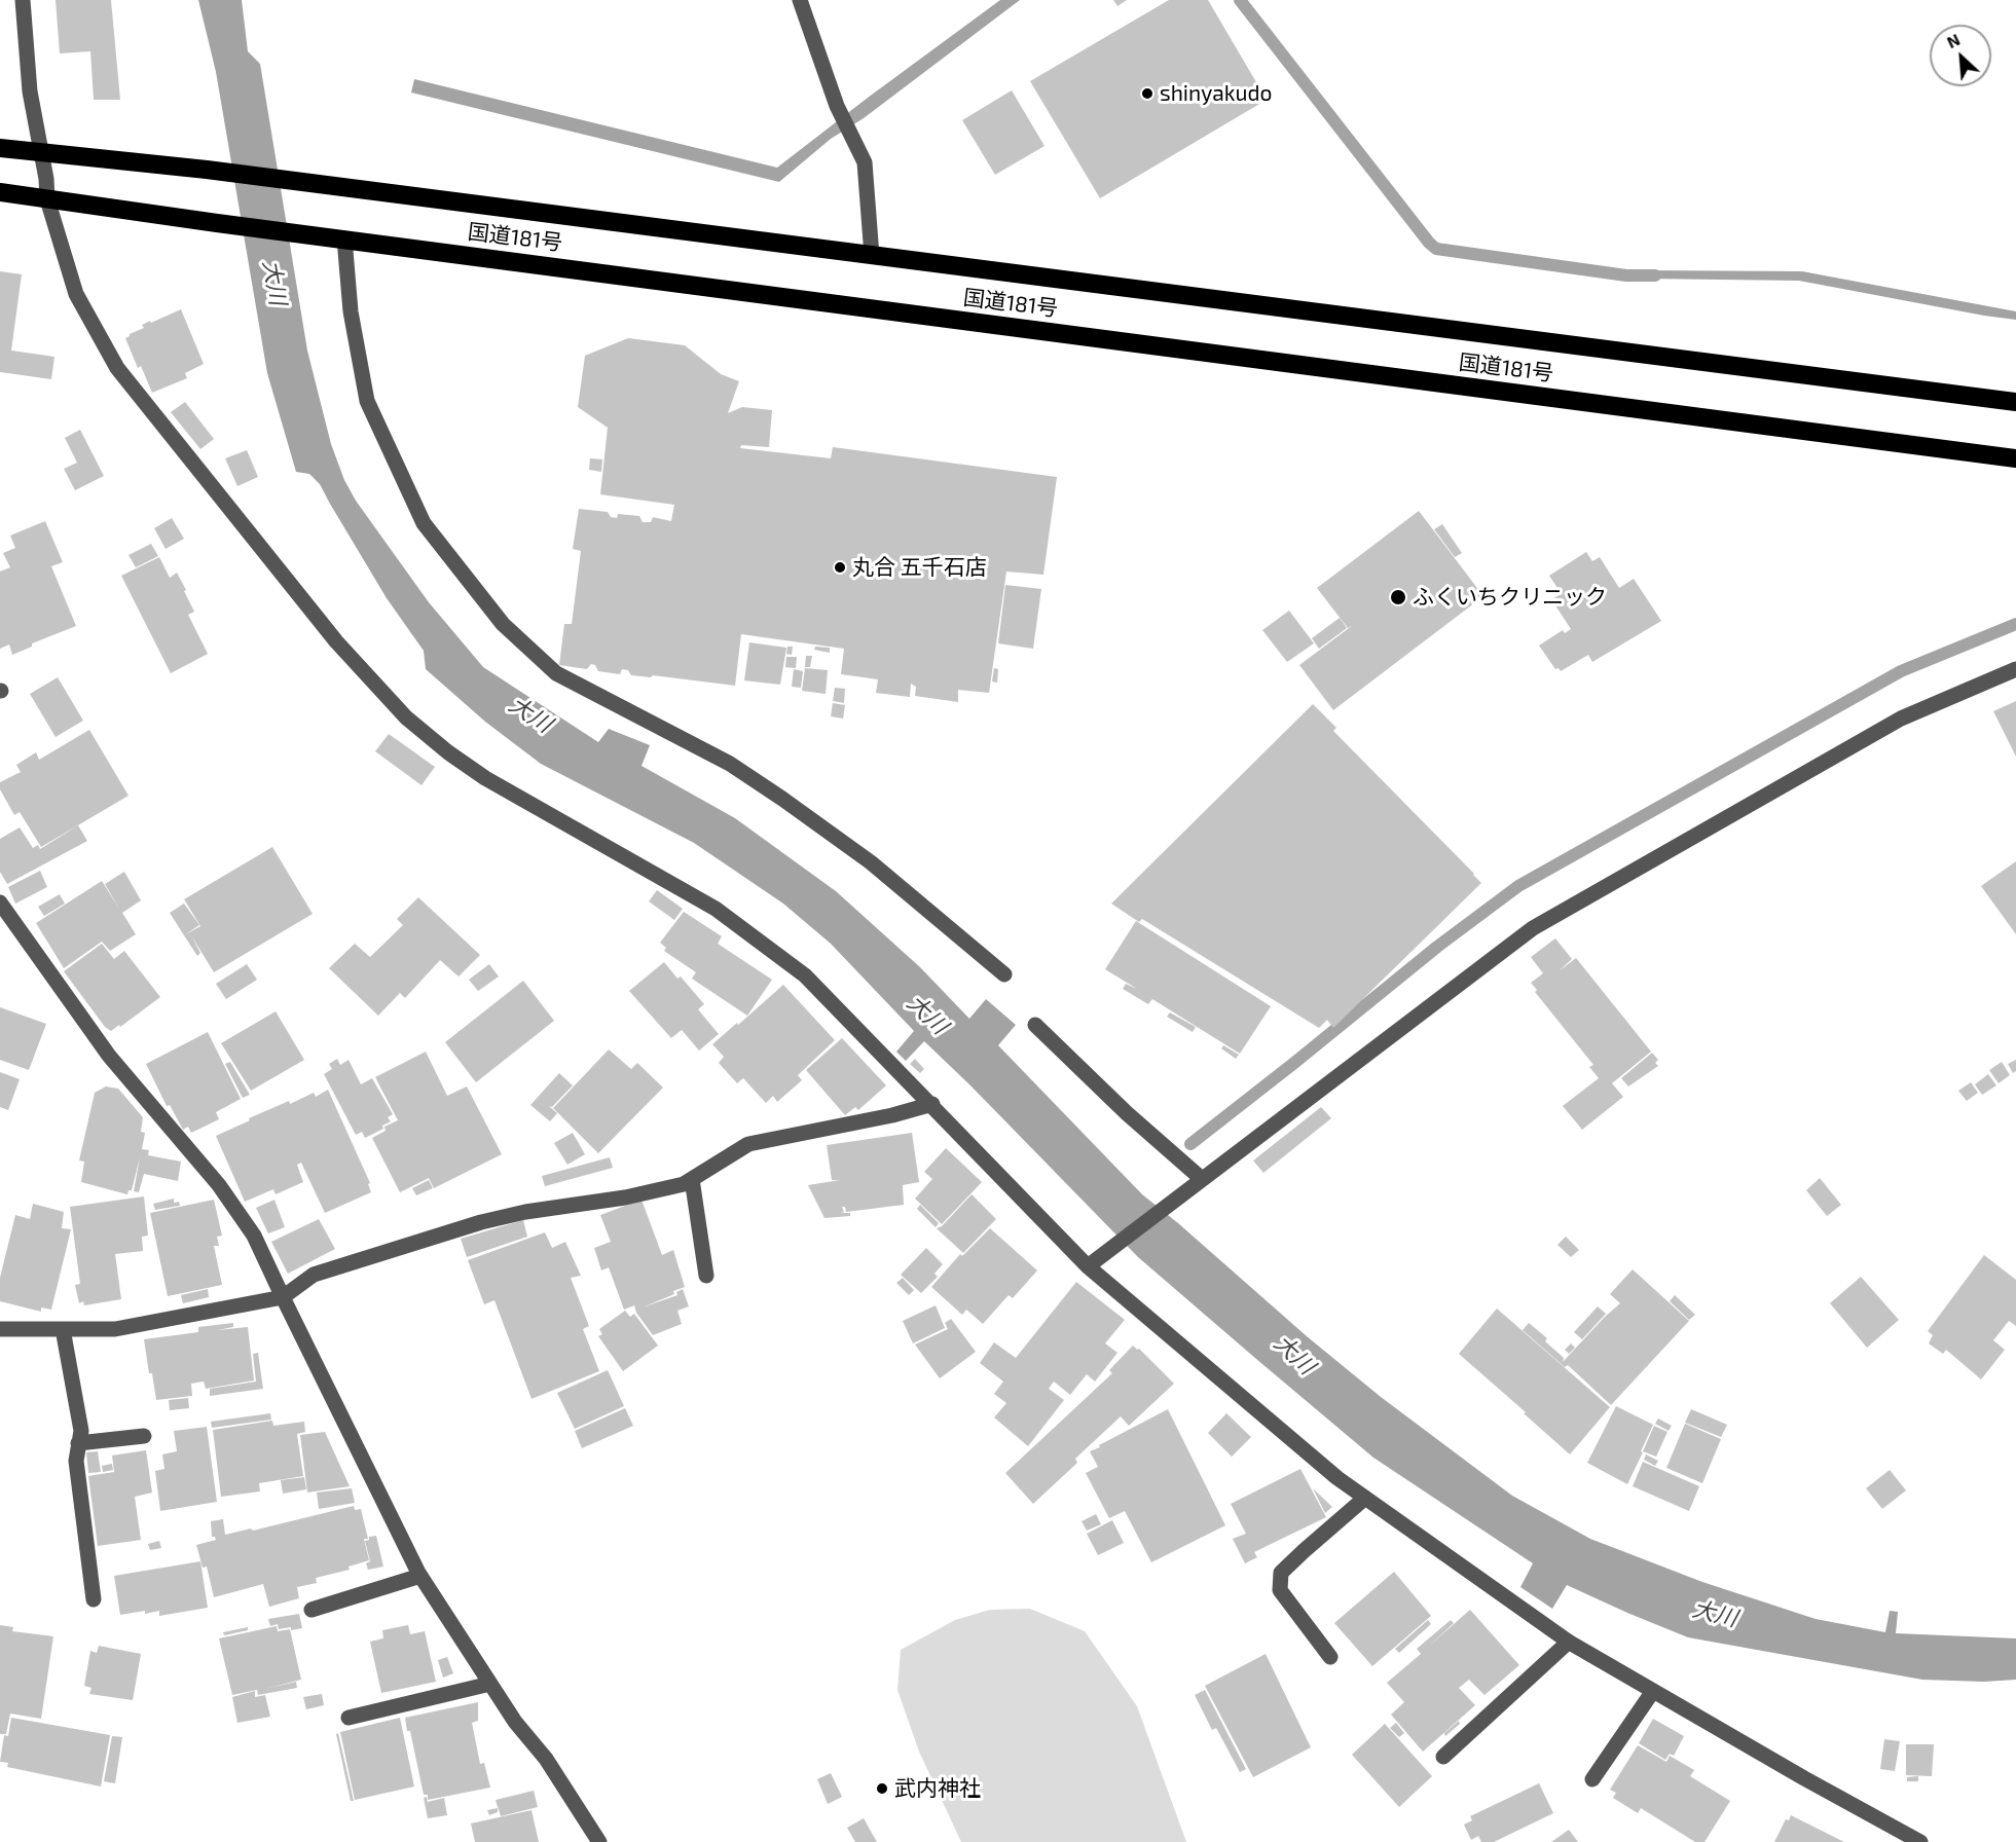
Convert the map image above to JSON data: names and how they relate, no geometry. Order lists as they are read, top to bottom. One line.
{"streets":{"highway":["国道181号"]},"water":["大川"],"places":["shinyakudo","丸合 五千石店","ふくいちクリニック","武内神社"],"north":"top left"}
